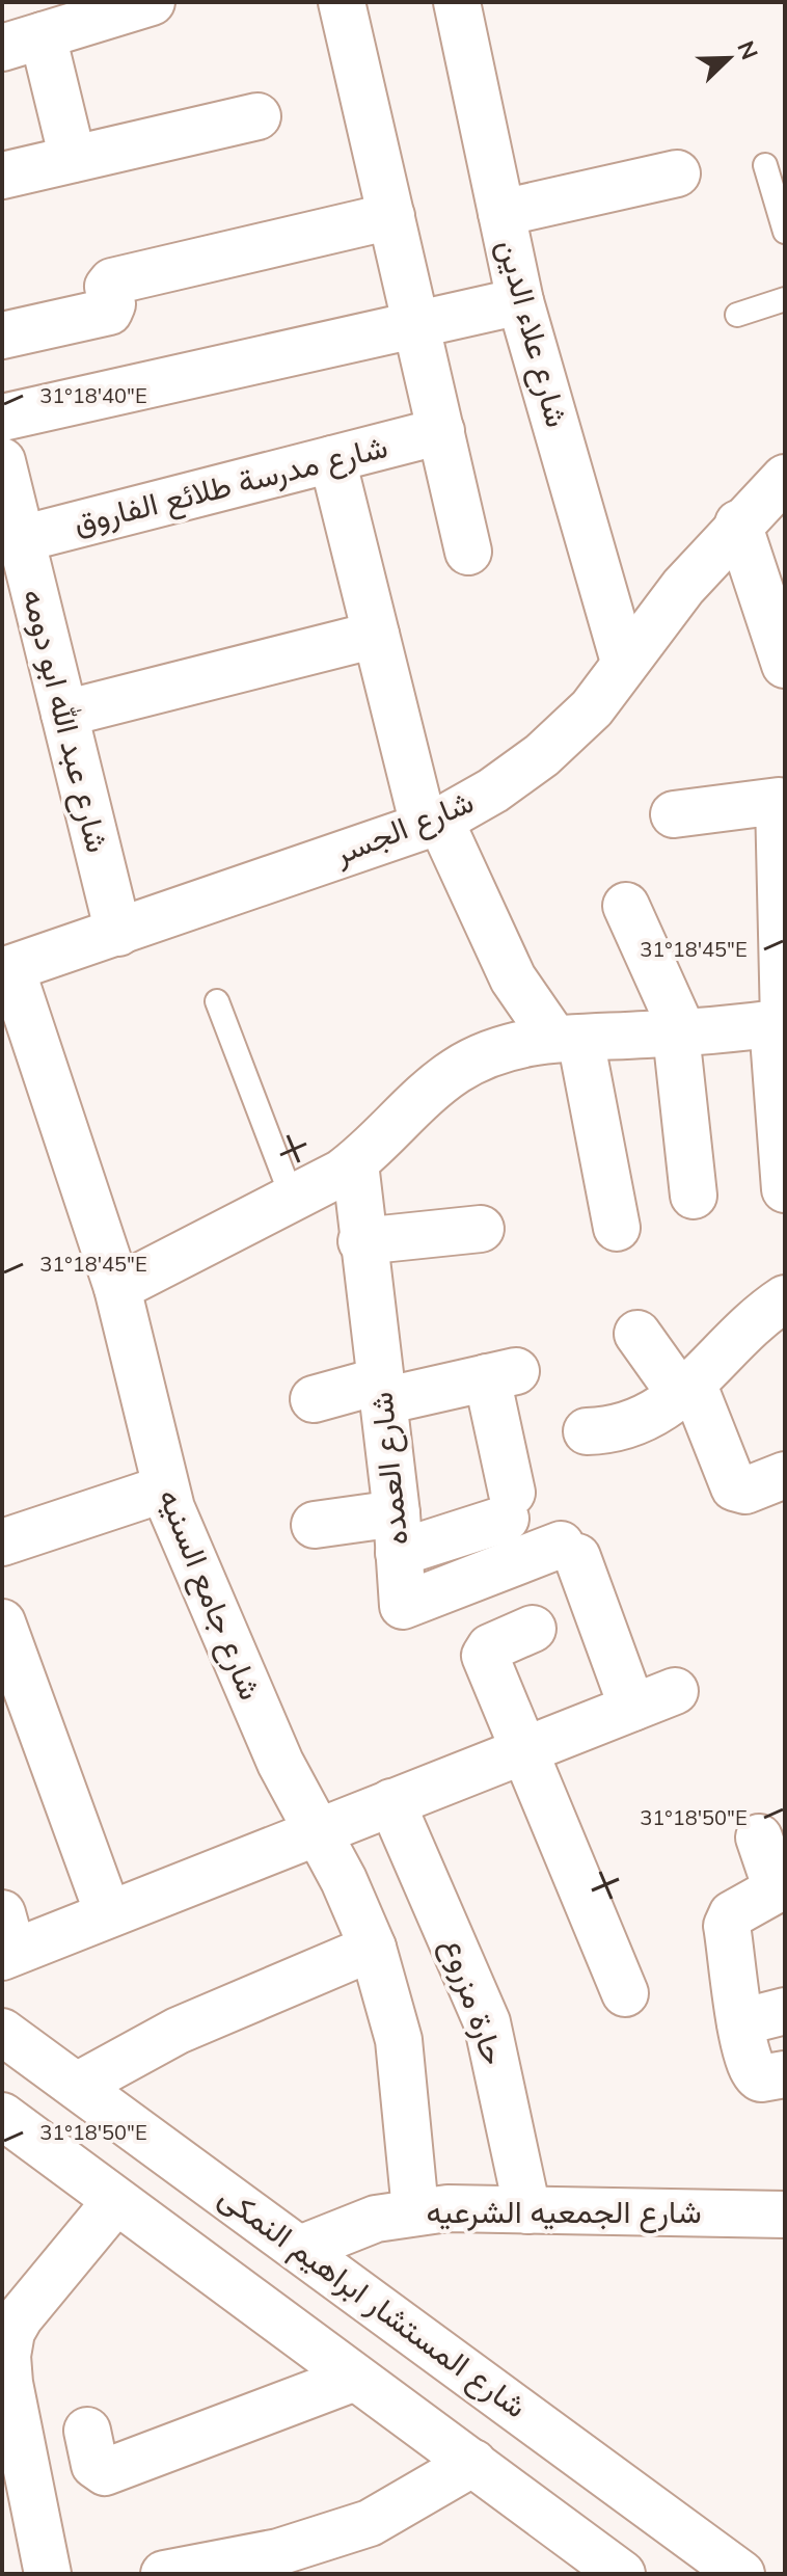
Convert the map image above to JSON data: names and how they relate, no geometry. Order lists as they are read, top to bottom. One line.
{"streets":{"street":["شارع علاء الدين","شارع مدرسة طلائع الفاروق","شارع عبد الله ابو دومه","شارع الجسر","شارع العمده","شارع جامع السنيه","حارة مزروع","شارع الجمعيه الشرعيه","شارع المستشار ابراهيم النمكى"]},"crossings":[["شارع علاء الدين","شارع الجسر"],["شارع مدرسة طلائع الفاروق","شارع عبد الله ابو دومه"],["شارع عبد الله ابو دومه","شارع الجسر"],["شارع الجسر","شارع جامع السنيه"],["شارع جامع السنيه","شارع الجمعيه الشرعيه"],["حارة مزروع","شارع الجمعيه الشرعيه"],["شارع الجمعيه الشرعيه","شارع المستشار ابراهيم النمكى"]],"north":"top right","coordinates":["31°18'40\"E","31°18'45\"E","31°18'50\"E"]}
